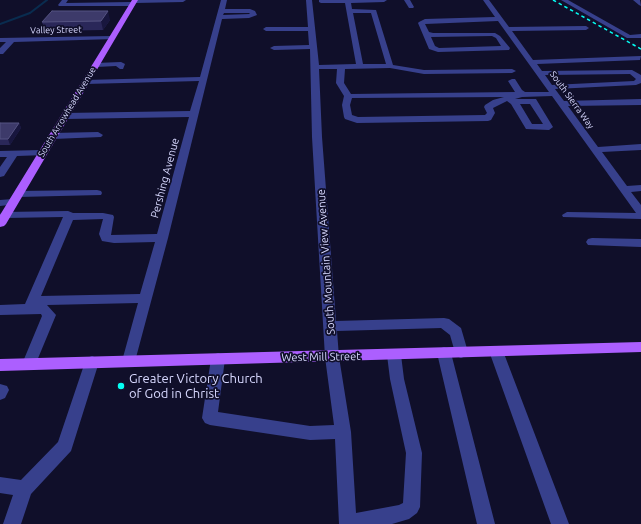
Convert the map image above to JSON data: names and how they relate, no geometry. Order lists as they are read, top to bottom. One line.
{"streets":{"main road":["South Arrowhead Avenue","West Mill Street"],"street":["Valley Street","South Sierra Way","Pershing Avenue","South Mountain View Avenue"]},"crossings":[["Valley Street","South Arrowhead Avenue"],["Pershing Avenue","West Mill Street"],["South Mountain View Avenue","West Mill Street"]],"places":["Greater Victory Church of God in Christ"]}
